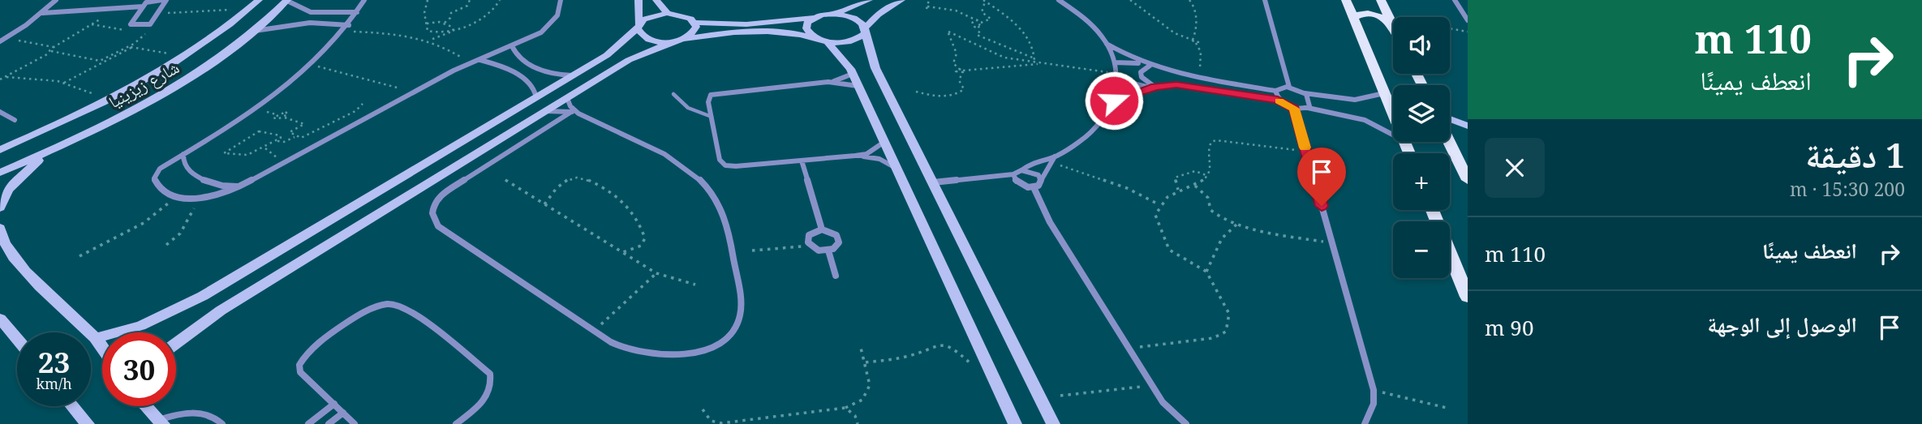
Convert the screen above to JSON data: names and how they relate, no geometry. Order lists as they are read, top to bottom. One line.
{"streets":{"street":["شارع زيزينيا"]},"page":{"turn":["110 m","انعطف يمينًا"],"map_buttons":["+","−"],"heading":["1 دقيقة","200 m · 15:30"],"list":[{"name":"انعطف يمينًا","value":"110 m"},{"name":"الوصول إلى الوجهة","value":"90 m"}],"speed":"23 km/h","limit":"30"}}
